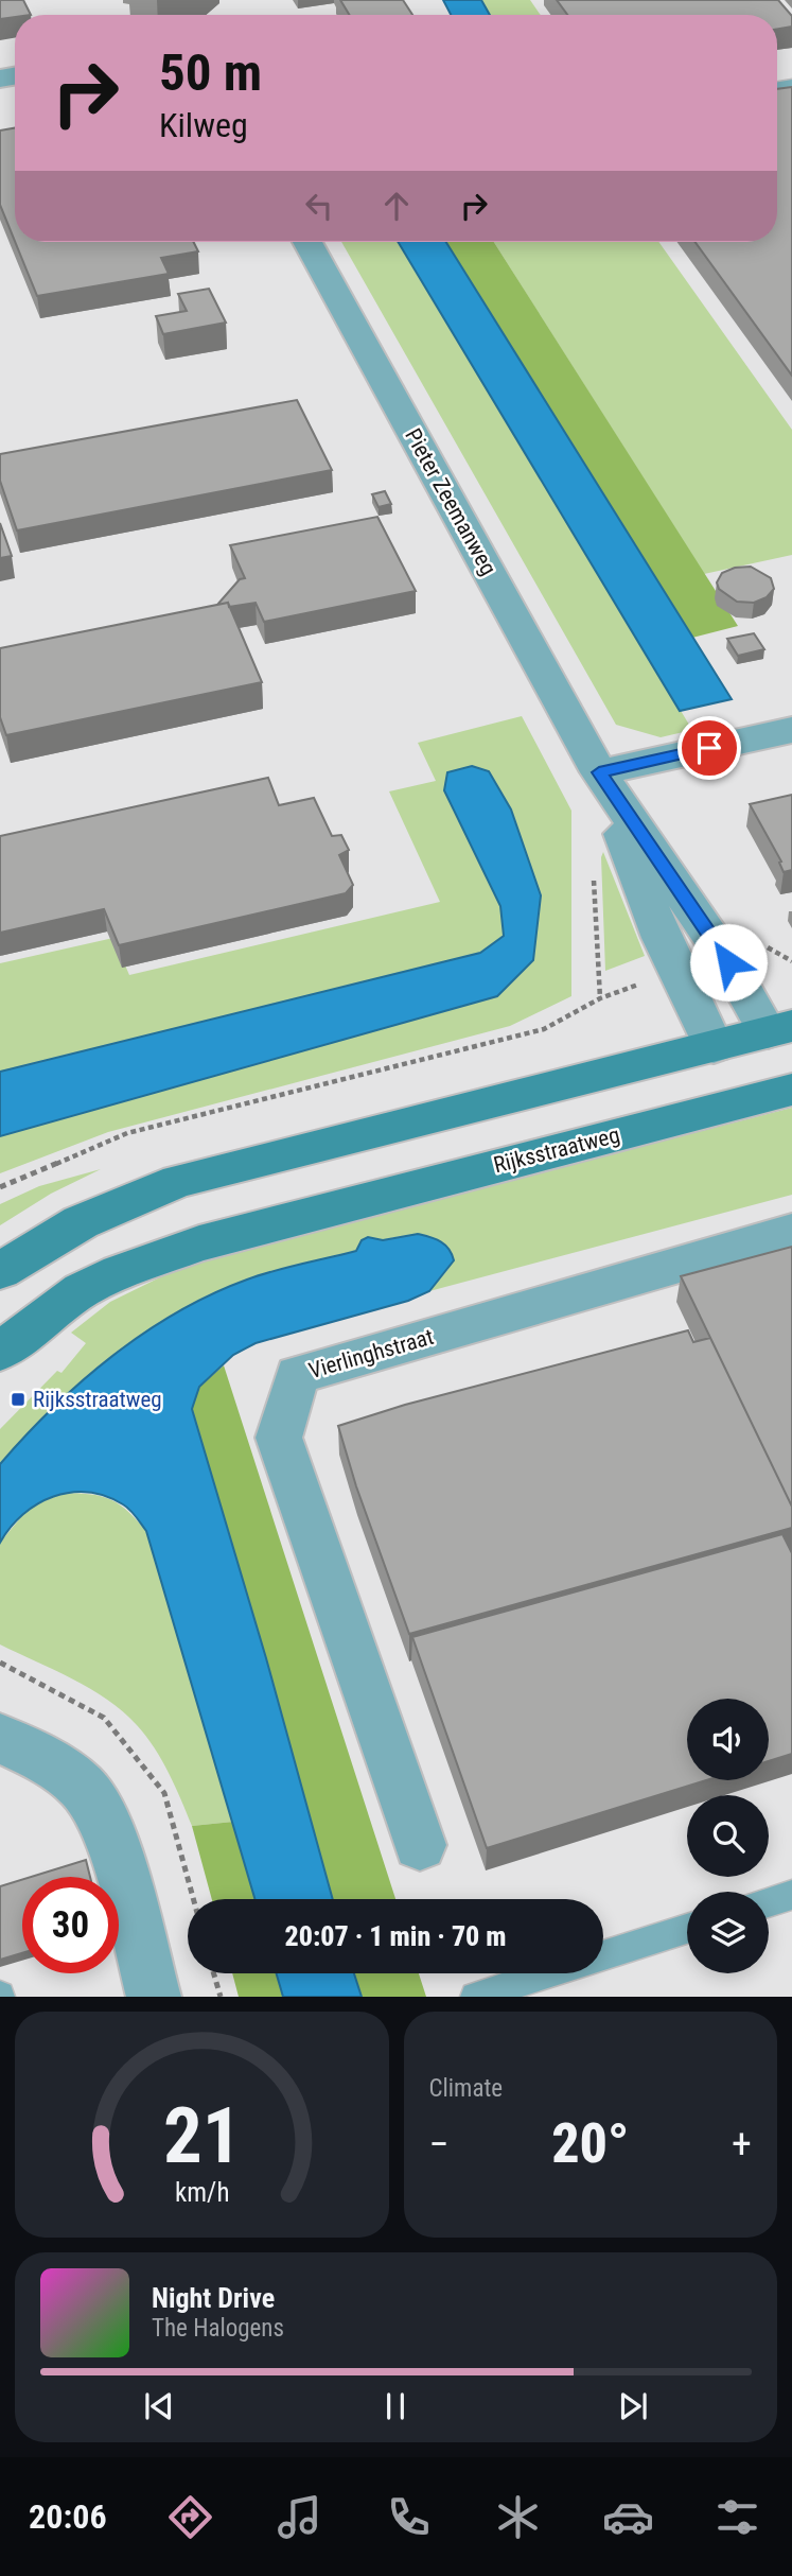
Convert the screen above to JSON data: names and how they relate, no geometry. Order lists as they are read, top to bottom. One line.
{"streets":{"main road":["Rijksstraatweg"],"street":["Pieter Zeemanweg","Vierlinghstraat"]},"places":{"transit":["Rijksstraatweg"]},"page":{"turn":["50 m","Kilweg"],"limit":"30","trip":"20:07 · 1 min · 70 m","tile":"Climate","heat":["−","20°","+"],"song":["Night Drive","The Halogens"],"tabs":"20:06","gauge":["21","km/h"]}}
